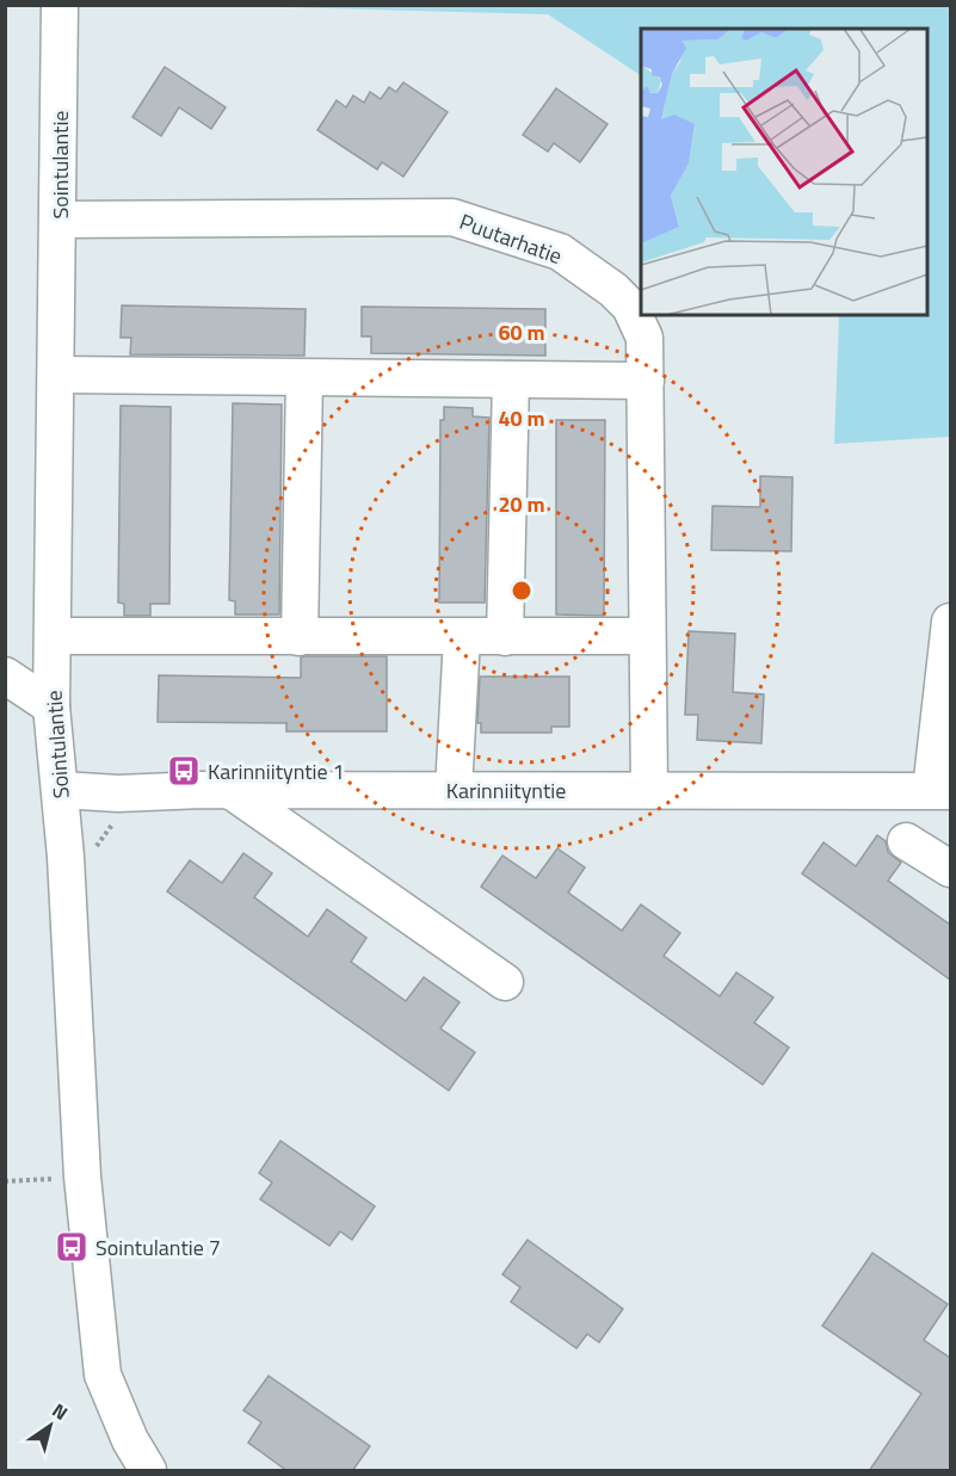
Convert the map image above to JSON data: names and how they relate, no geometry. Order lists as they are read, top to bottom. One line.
{"streets":{"street":["Sointulantie","Puutarhatie","Karinniityntie"]},"crossings":[["Sointulantie","Puutarhatie"],["Sointulantie","Karinniityntie"],["Puutarhatie","Karinniityntie"]],"places":{"bus stop":["Karinniityntie 1","Sointulantie 7"]},"north":"top right","rings":["60 m","40 m","20 m"]}
